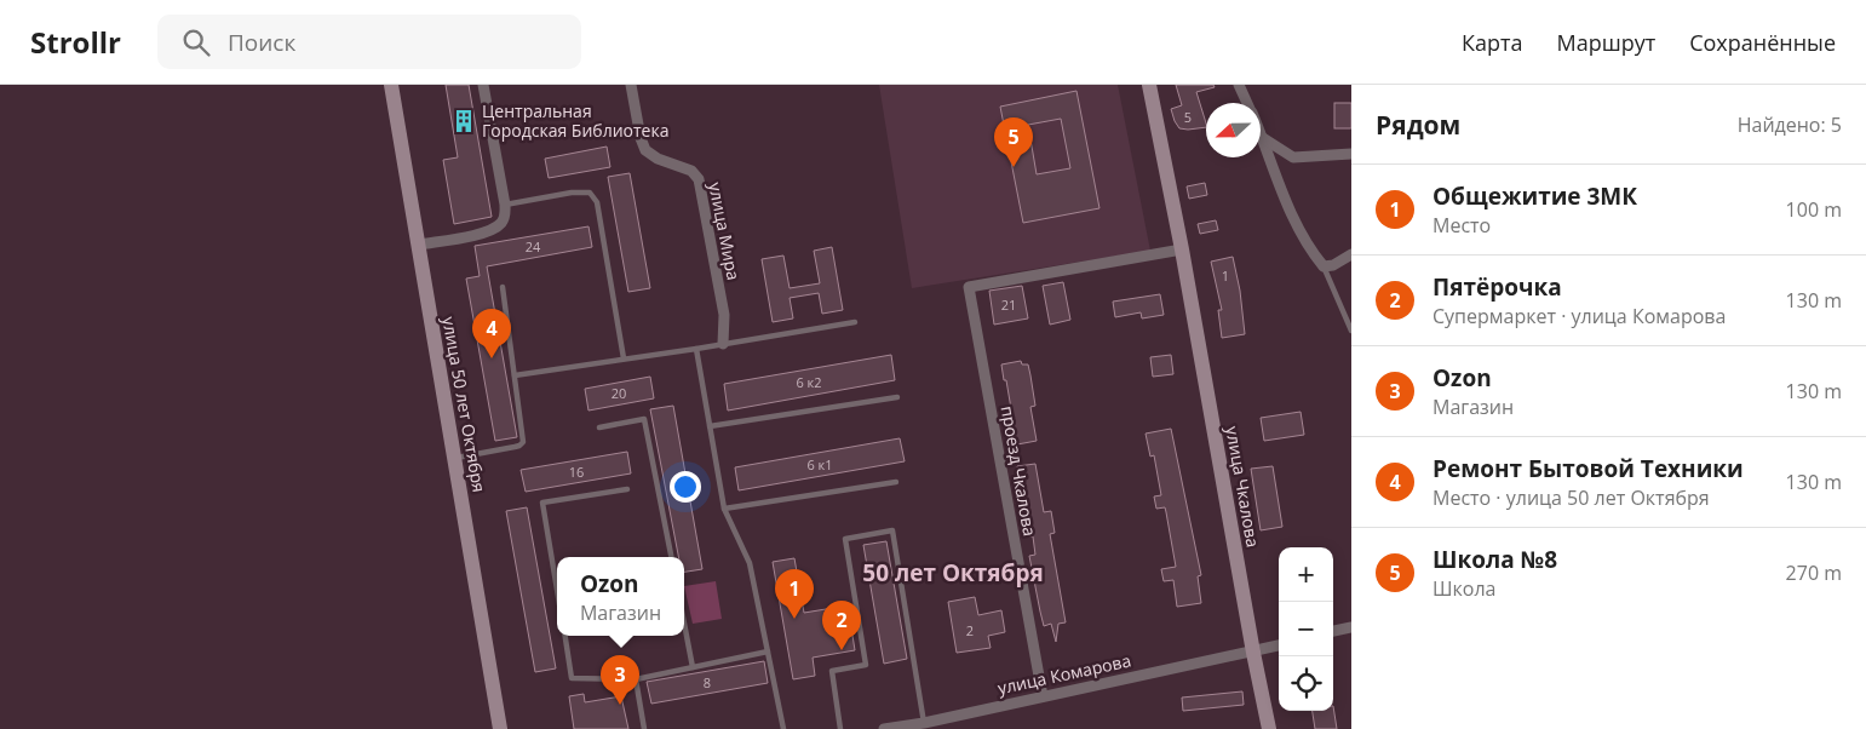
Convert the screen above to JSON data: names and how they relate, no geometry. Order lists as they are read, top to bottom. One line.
{"streets":{"street":["улица Мира","улица 50 лет Октября","проезд Чкалова","улица Чкалова","улица Комарова"]},"crossings":[["проезд Чкалова","улица Чкалова"],["проезд Чкалова","улица Комарова"],["улица Чкалова","улица Комарова"]],"districts":["50 лет Октября"],"places":{"building":["Центральная Городская Библиотека"]},"house_numbers":["5","24","1","21","6 к2","20","6 к1","16","2","8"],"north":"left","page":{"header":"Strollr","search":"Поиск","nav":["Карта","Маршрут","Сохранённые"],"heading":["Рядом","Найдено: 5"],"pins":["5","4","1","2","3"],"list":[{"mark":"1","name":"Общежитие 3МК","note":"Место","value":"100 m"},{"mark":"2","name":"Пятёрочка","note":"Супермаркет · улица Комарова","value":"130 m"},{"mark":"3","name":"Ozon","note":"Магазин","value":"130 m"},{"mark":"4","name":"Ремонт Бытовой Техники","note":"Место · улица 50 лет Октября","value":"130 m"},{"mark":"5","name":"Школа №8","note":"Школа","value":"270 m"}],"map_buttons":["+","−"],"popup":["Ozon","Магазин"]}}
